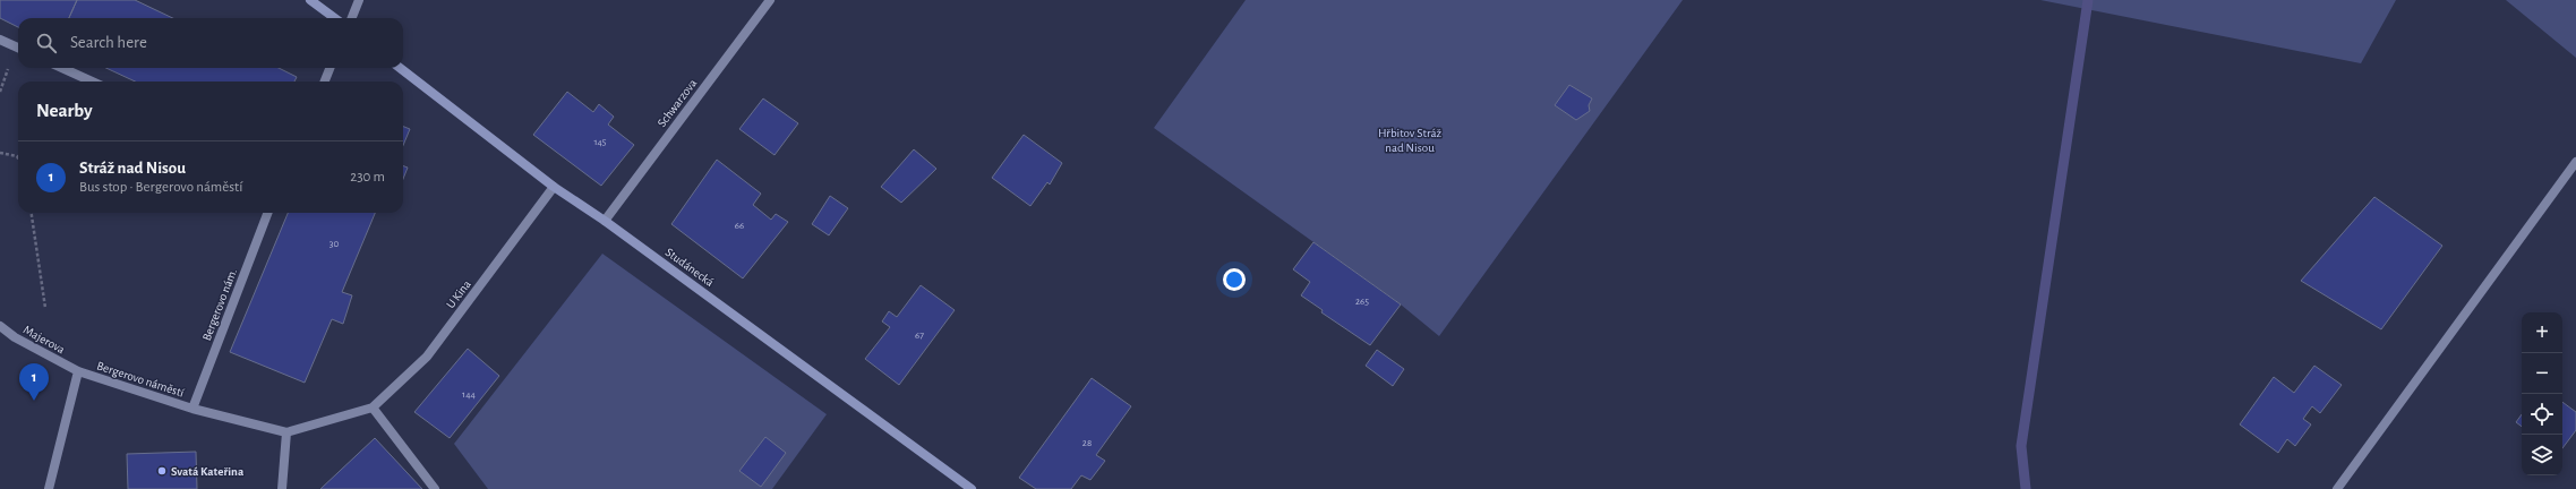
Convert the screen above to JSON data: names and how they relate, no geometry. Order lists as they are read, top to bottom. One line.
{"streets":{"street":["Schwarzova","Studánecká","U Kina","Bergerovo nám.","Majerova","Bergerovo náměstí"]},"crossings":[["Schwarzova","Studánecká"],["Studánecká","U Kina"],["U Kina","Bergerovo náměstí"],["Bergerovo nám.","Bergerovo náměstí"],["Majerova","Bergerovo náměstí"]],"parks":["Hřbitov Stráž nad Nisou"],"places":["Svatá Kateřina"],"house_numbers":["145","66","30","265","67","144","28"],"page":{"search":"Search here","heading":"Nearby","list":[{"mark":"1","name":"Stráž nad Nisou","note":"Bus stop · Bergerovo náměstí","value":"230 m"}],"map_buttons":["+","−"],"pins":"1"}}
